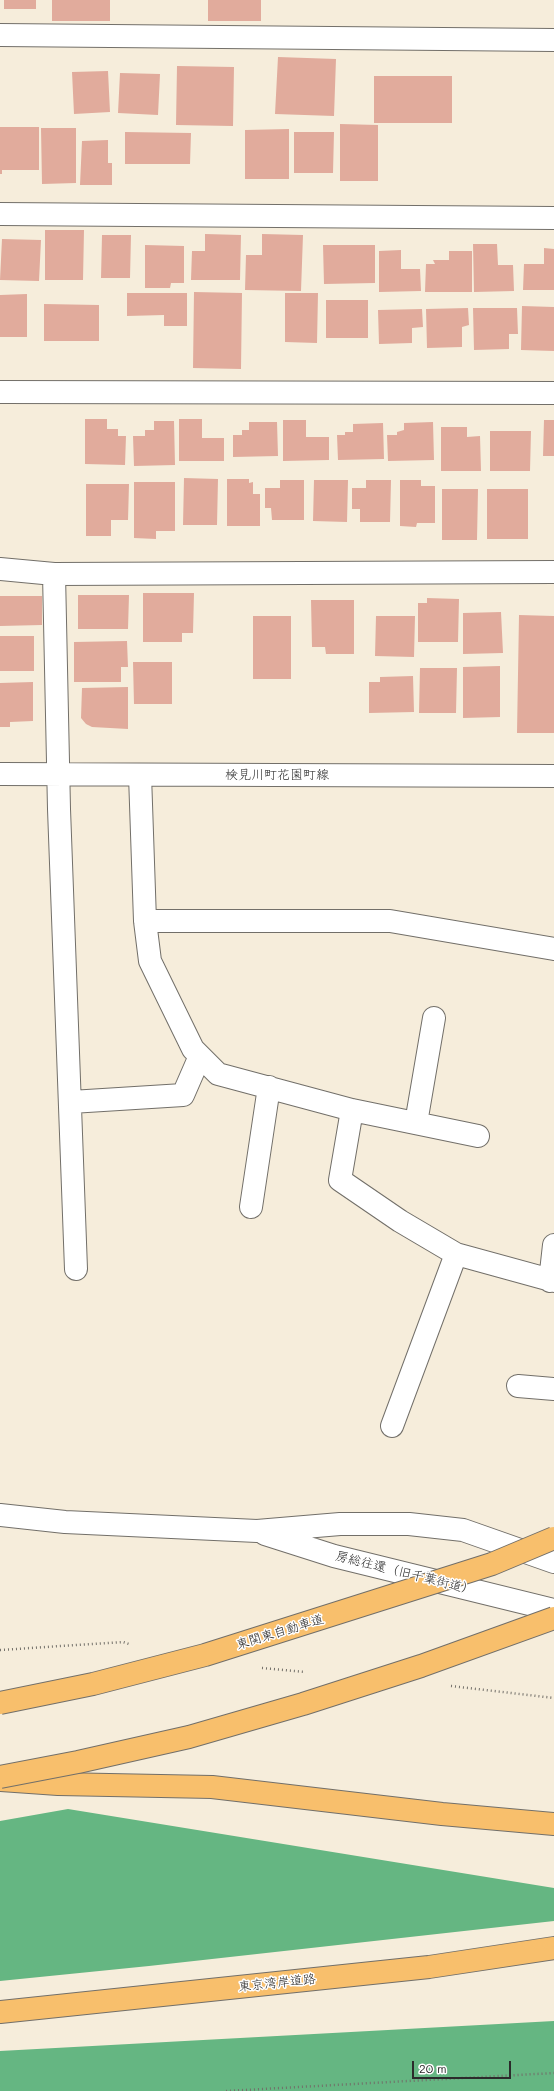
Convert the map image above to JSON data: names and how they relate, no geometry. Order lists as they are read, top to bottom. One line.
{"streets":{"highway":["東関東自動車道","東京湾岸道路"],"street":["検見川町花園町線","房総往還（旧千葉街道）"]},"scale_bar":"20 m"}
